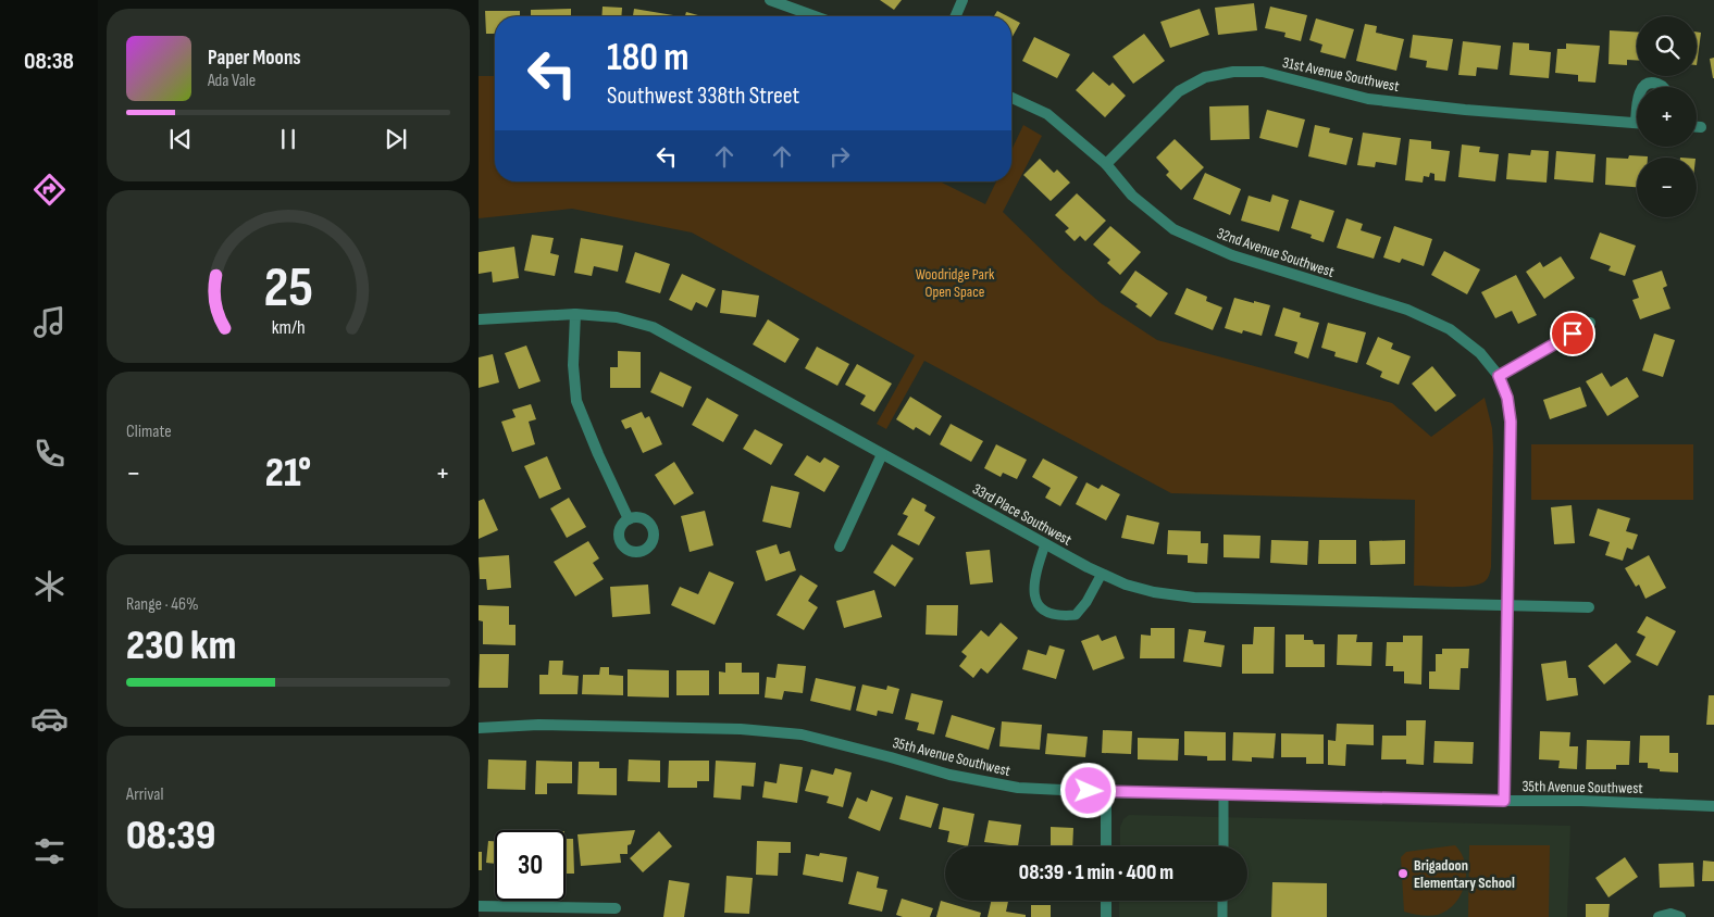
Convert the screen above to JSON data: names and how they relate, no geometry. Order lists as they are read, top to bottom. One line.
{"streets":{"street":["31st Avenue Southwest","32nd Avenue Southwest","33rd Place Southwest","35th Avenue Southwest"]},"crossings":[["31st Avenue Southwest","32nd Avenue Southwest"]],"parks":["Woodridge Park Open Space"],"places":["Brigadoon Elementary School"],"page":{"tabs":"08:38","map_buttons":["+","−"],"turn":["180 m","Southwest 338th Street"],"song":["Paper Moons","Ada Vale"],"tile":["Climate",["Range · 46%","230 km"],["Arrival","08:39"]],"heat":["−","21°","+"],"limit":"30","trip":"08:39 · 1 min · 400 m","gauge":["25","km/h"]}}
